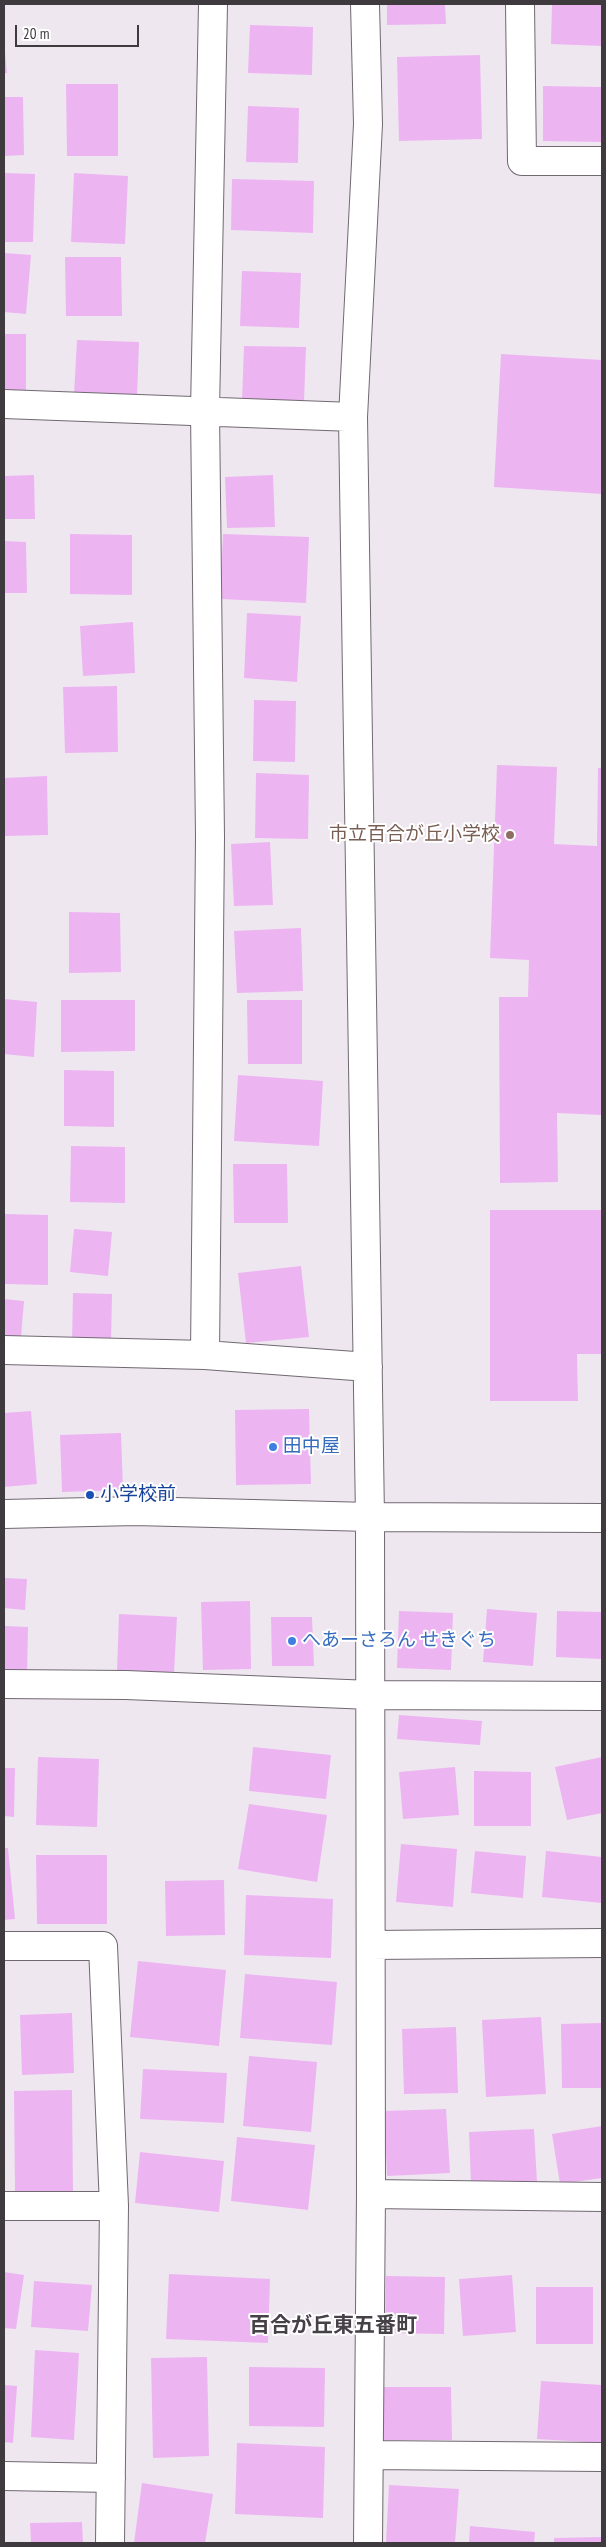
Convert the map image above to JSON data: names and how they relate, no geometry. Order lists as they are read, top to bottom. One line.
{"districts":["百合が丘東五番町"],"places":["市立百合が丘小学校","田中屋","小学校前","へあーさろん せきぐち"],"scale_bar":"20 m"}
